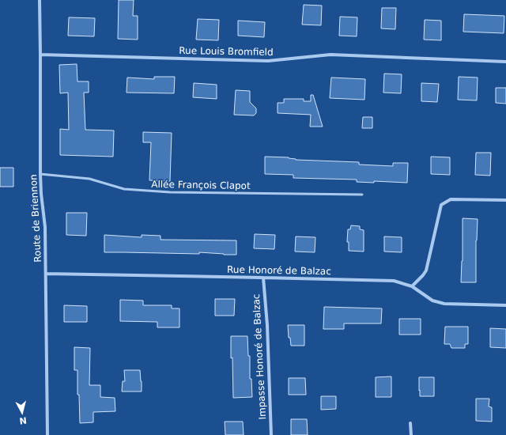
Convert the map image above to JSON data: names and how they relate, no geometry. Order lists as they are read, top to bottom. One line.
{"streets":{"street":["Rue Louis Bromfield","Route de Briennon","Rue Honoré de Balzac","Impasse Honoré de Balzac"],"lane":["Allée François Clapot"]},"crossings":[["Rue Louis Bromfield","Route de Briennon"],["Allée François Clapot","Route de Briennon"],["Route de Briennon","Rue Honoré de Balzac"],["Rue Honoré de Balzac","Impasse Honoré de Balzac"]],"north":"bottom"}
